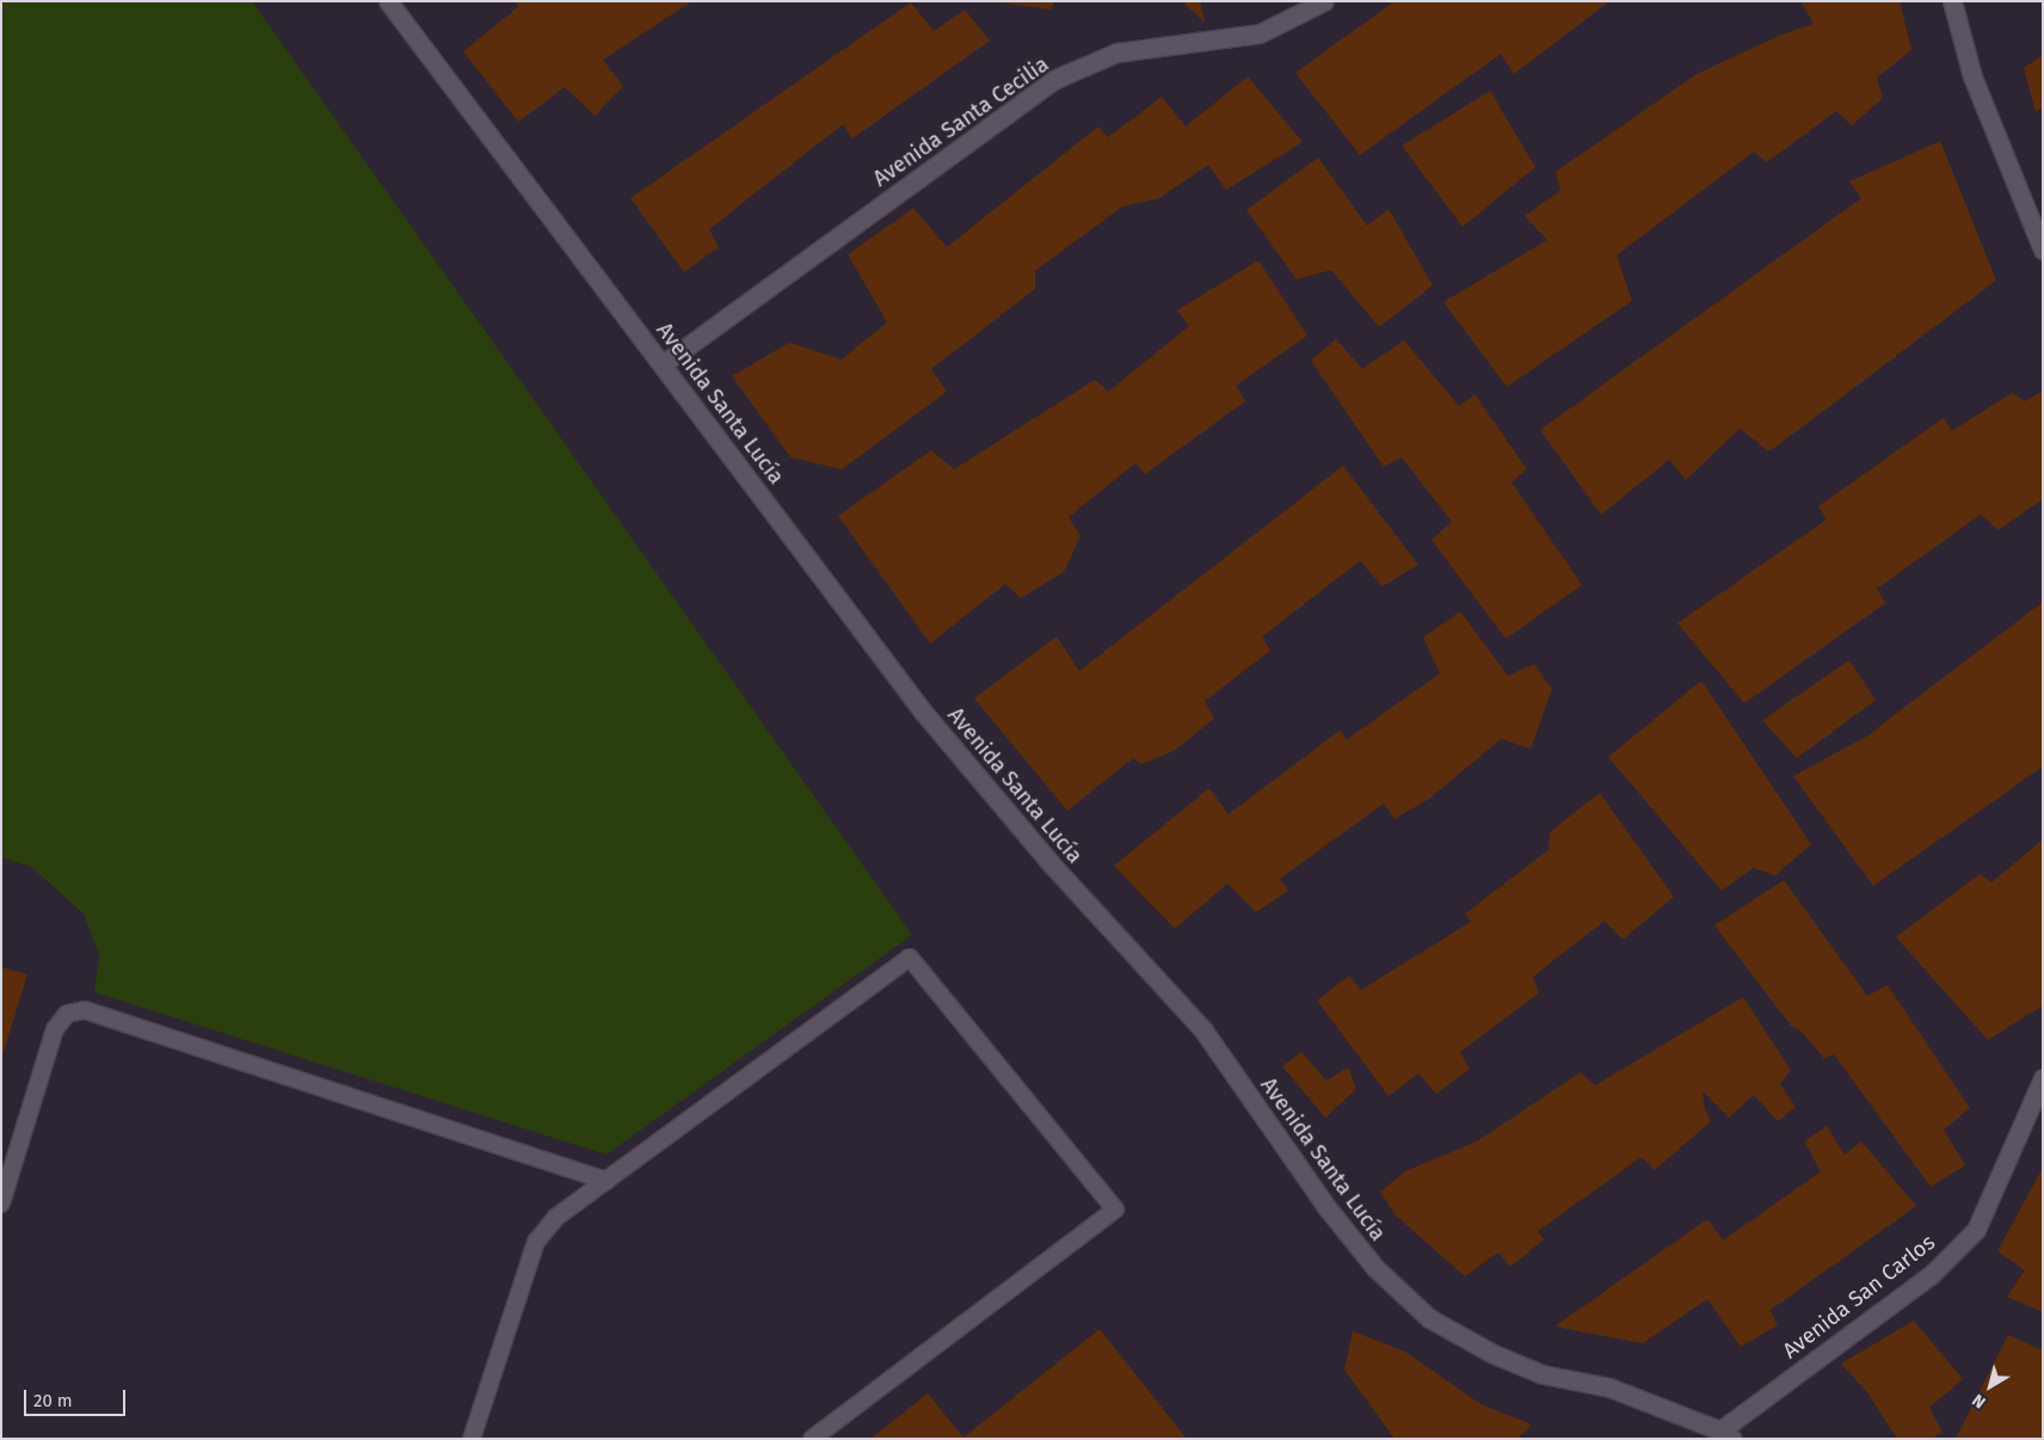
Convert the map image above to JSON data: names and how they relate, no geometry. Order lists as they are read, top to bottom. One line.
{"streets":{"street":["Avenida Santa Cecilia","Avenida Santa Lucía","Avenida San Carlos"]},"crossings":[["Avenida Santa Cecilia","Avenida Santa Lucía"],["Avenida Santa Lucía","Avenida San Carlos"]],"scale_bar":"20 m","north":"bottom left"}
